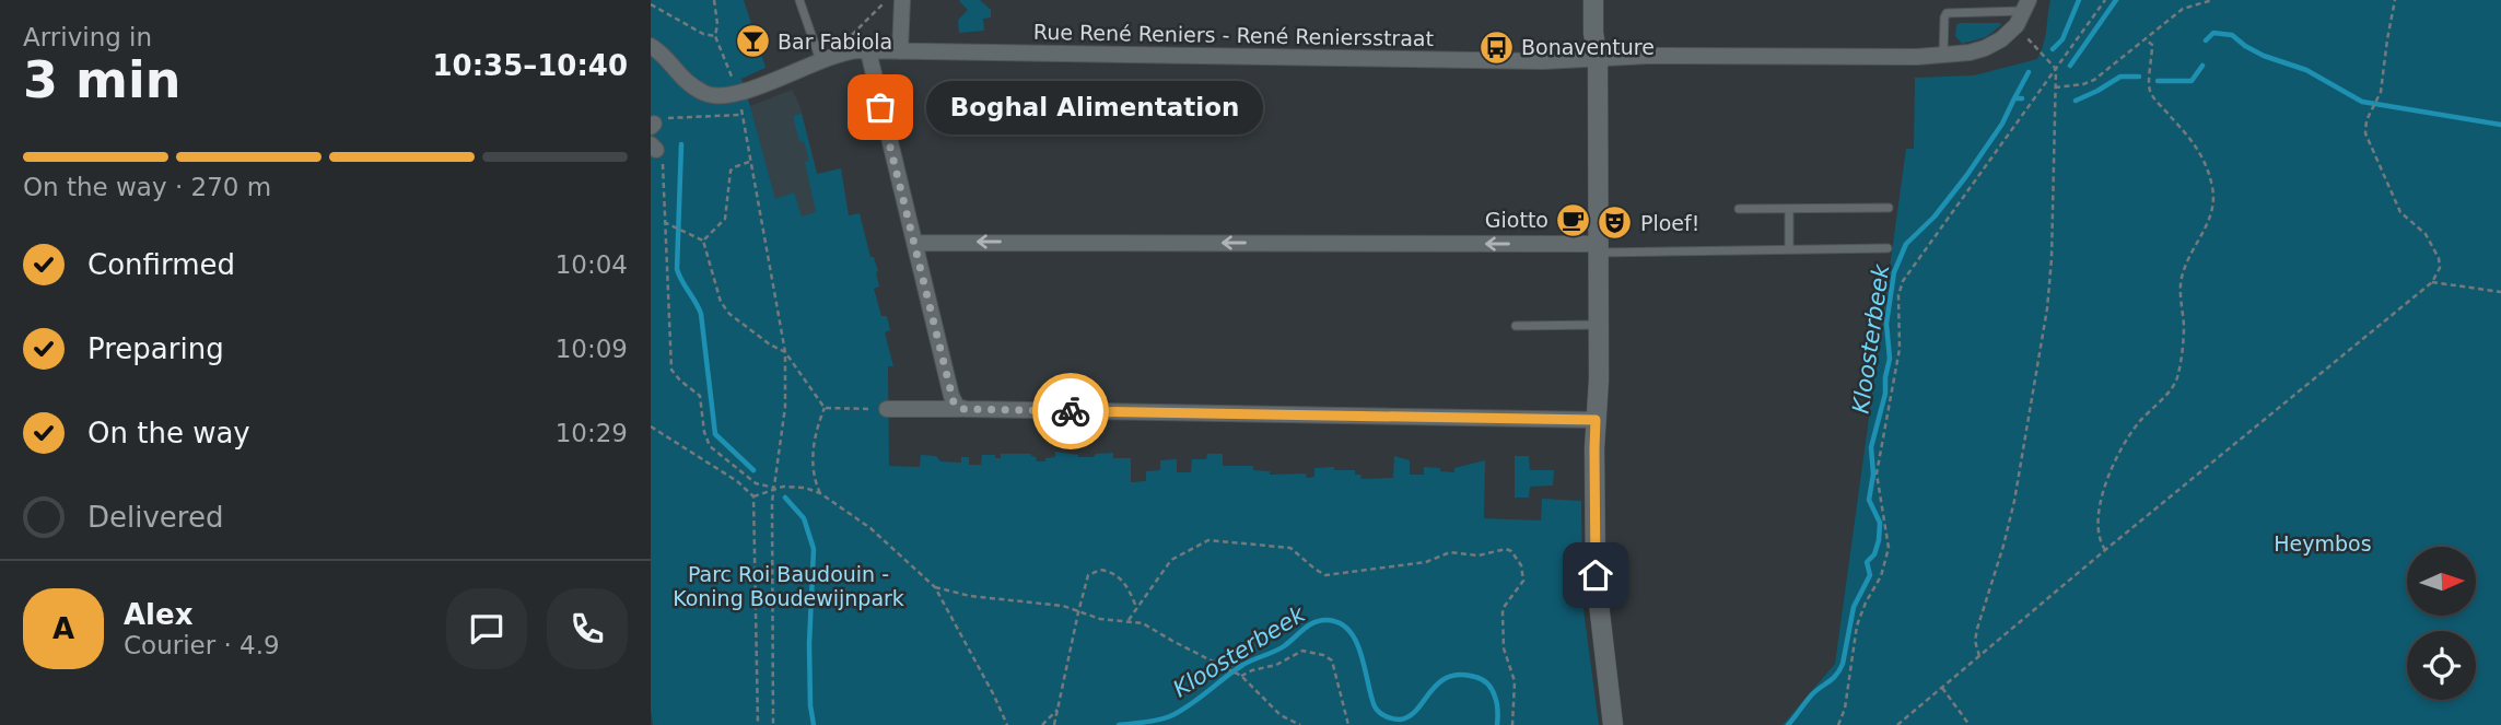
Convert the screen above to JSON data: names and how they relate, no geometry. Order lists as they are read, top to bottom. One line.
{"streets":{"street":["Rue René Reniers - René Reniersstraat"]},"water":["Kloosterbeek"],"parks":["Heymbos","Parc Roi Baudouin - Koning Boudewijnpark"],"places":{"bar":["Bar Fabiola"],"bus stop":["Bonaventure"],"other":["Boghal Alimentation"],"cafe":["Giotto"],"theatre":["Ploef!"]},"north":"right","page":{"heading":["3 min","Arriving in","10:35–10:40"],"panel":["Alex","Courier · 4.9"],"bubble":"Boghal Alimentation","bar":"On the way · 270 m","list":[["Confirmed","10:04"],["Preparing","10:09"],["On the way","10:29"],"Delivered"],"round":"A"}}
